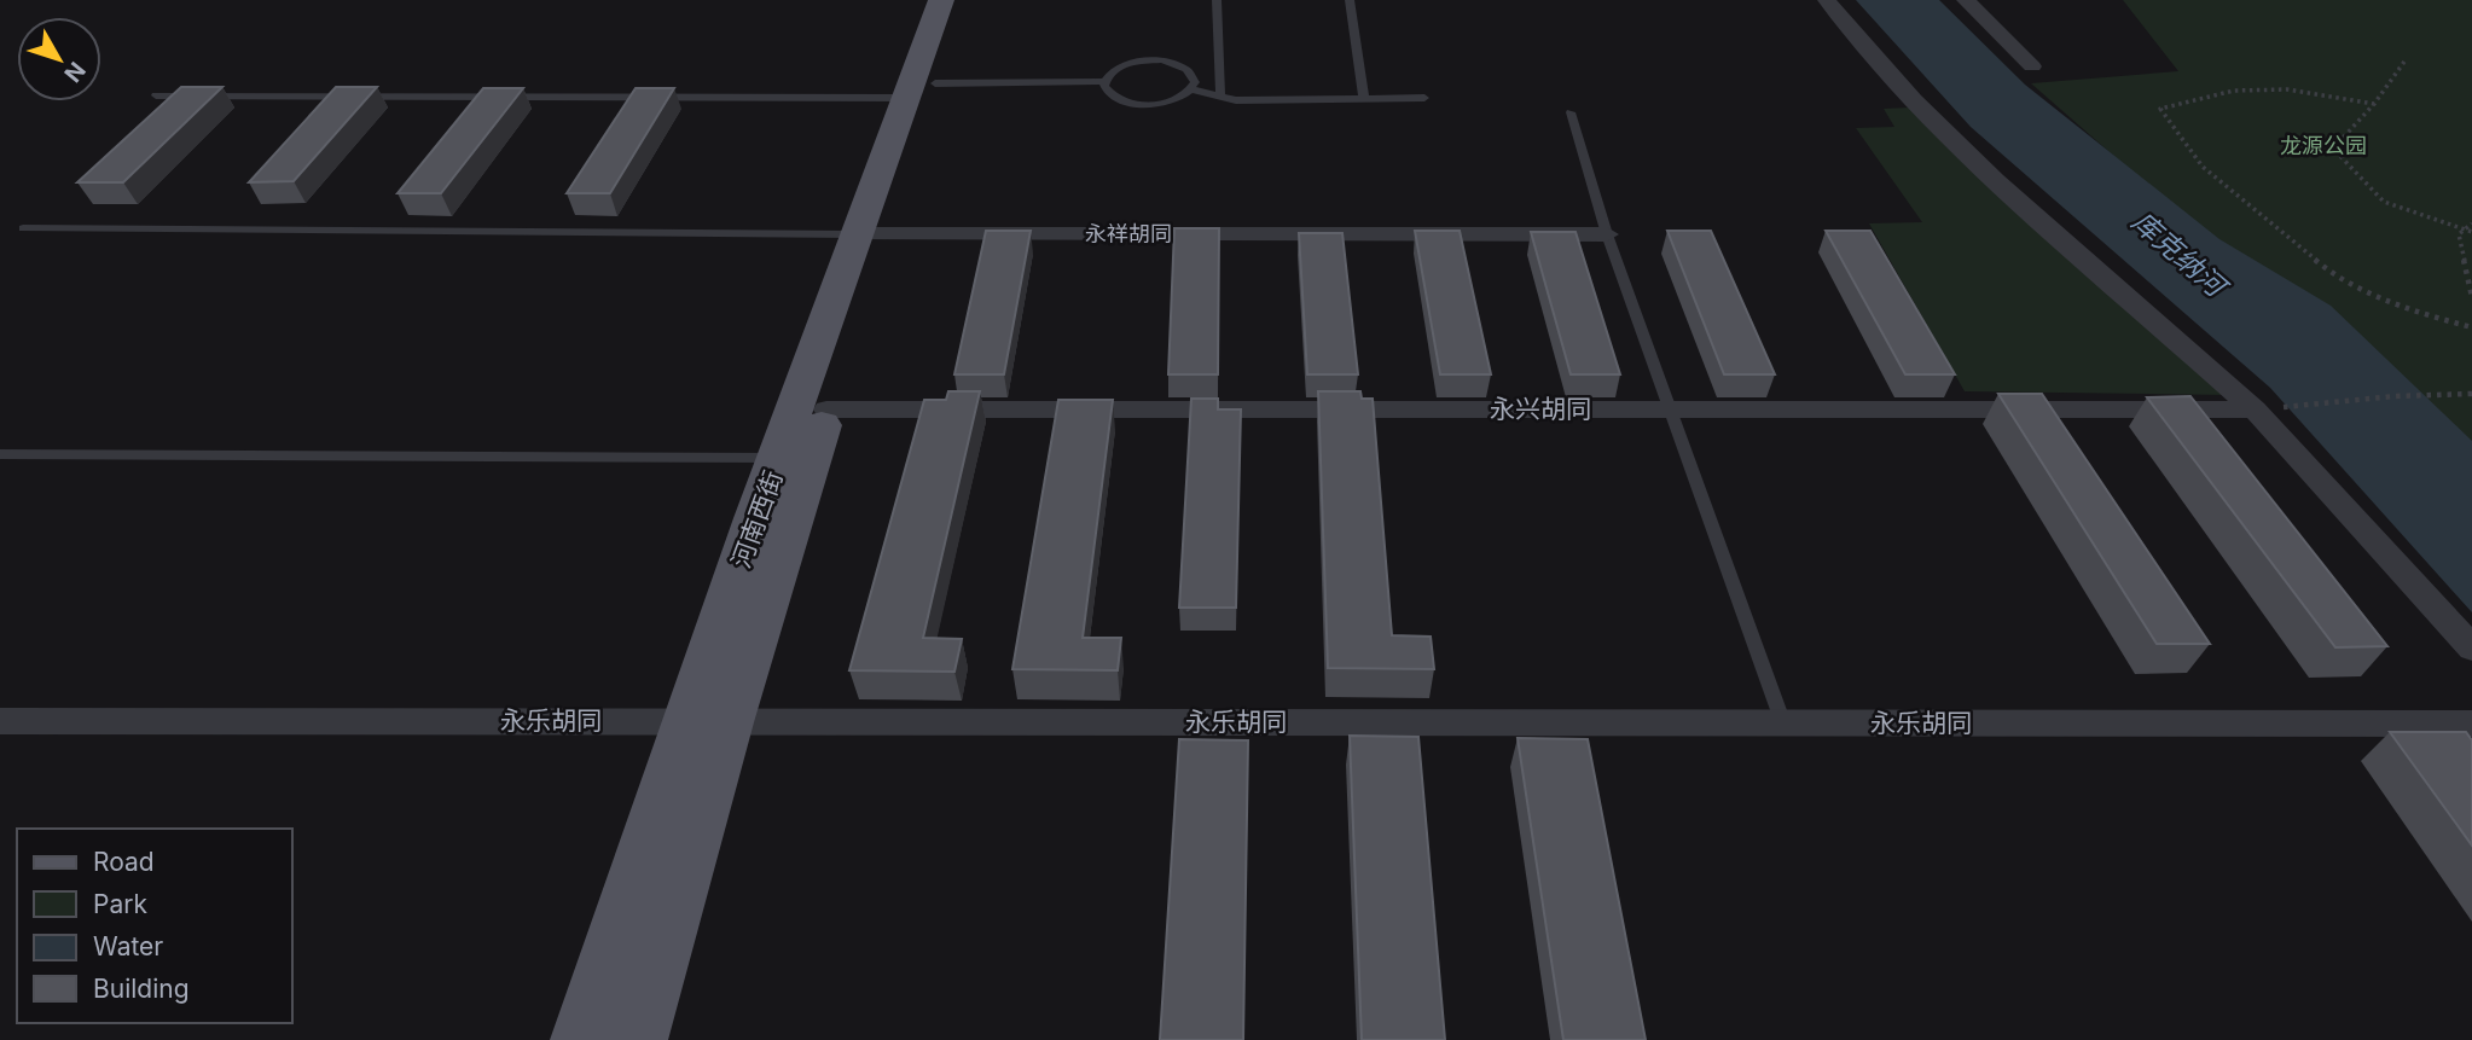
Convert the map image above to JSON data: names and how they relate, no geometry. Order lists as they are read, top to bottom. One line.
{"streets":{"main road":["河南西街"],"street":["永祥胡同","永兴胡同","永乐胡同"]},"crossings":[["永祥胡同","河南西街"],["永兴胡同","河南西街"],["河南西街","永乐胡同"]],"water":["库克纳河"],"parks":["龙源公园"],"legend":["Road","Park","Water","Building"],"north":"bottom right"}
